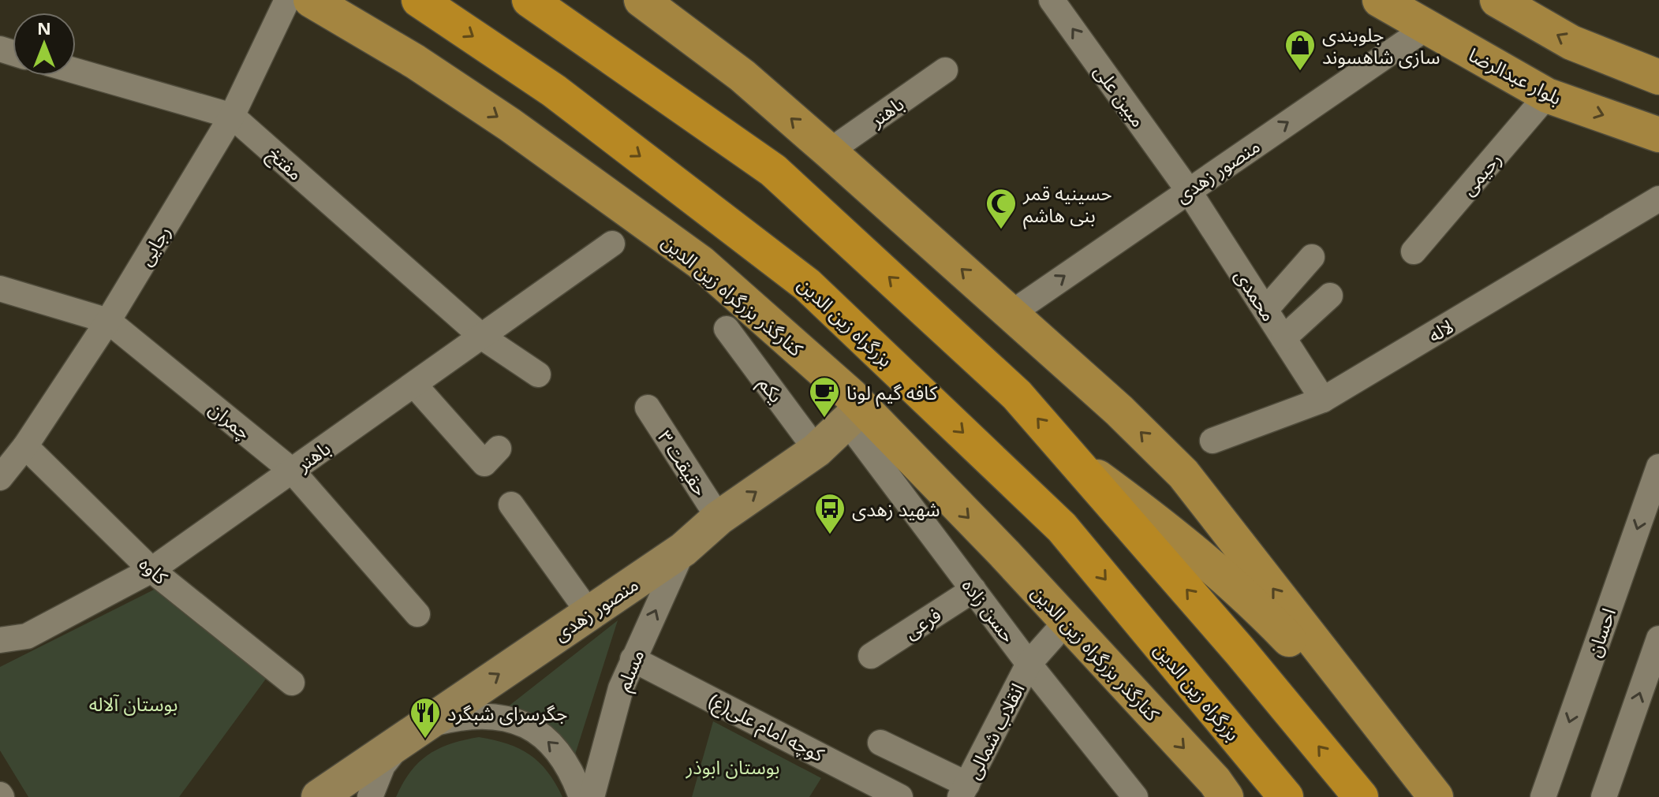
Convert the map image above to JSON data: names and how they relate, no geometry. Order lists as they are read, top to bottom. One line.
{"streets":{"highway":["بزرگراه زین الدین"],"main road":["بلوار عبدالرضا","منصور زهدی","کنارگذر بزرگراه زین الدین"],"street":["مبین علی","باهنر","مفتخ","رحیمی","رجایی","محمدی","لاله","یکم","چمران","حقیقت ۳","کاوه","حسن زاده","فرعی","احسان","مسلم","کوچه امام علی(ع)","انقلاب شمالی"]},"crossings":[["بلوار عبدالرضا","منصور زهدی"],["بلوار عبدالرضا","رحیمی"],["مبین علی","منصور زهدی"],["مبین علی","محمدی"],["باهنر","مفتخ"],["باهنر","چمران"],["باهنر","کاوه"],["مفتخ","رجایی"],["منصور زهدی","کنارگذر بزرگراه زین الدین"],["منصور زهدی","محمدی"],["منصور زهدی","یکم"],["منصور زهدی","حقیقت ۳"],["منصور زهدی","حسن زاده"],["منصور زهدی","مسلم"],["رجایی","چمران"],["رجایی","کاوه"],["کنارگذر بزرگراه زین الدین","حسن زاده"],["کنارگذر بزرگراه زین الدین","انقلاب شمالی"],["محمدی","لاله"],["حسن زاده","فرعی"],["حسن زاده","انقلاب شمالی"],["مسلم","کوچه امام علی(ع)"]],"one_way":["مبین علی","منصور زهدی","مسلم"],"parks":["بوستان آلاله","بوستان ابوذر"],"places":{"shop":["جلوبندی سازی شاهسوند"],"mosque":["حسینیه قمر بنی هاشم"],"cafe":["کافه گیم لونا"],"bus stop":["شهید زهدی"],"restaurant":["جگرسرای شبگرد"]},"north":"top"}
